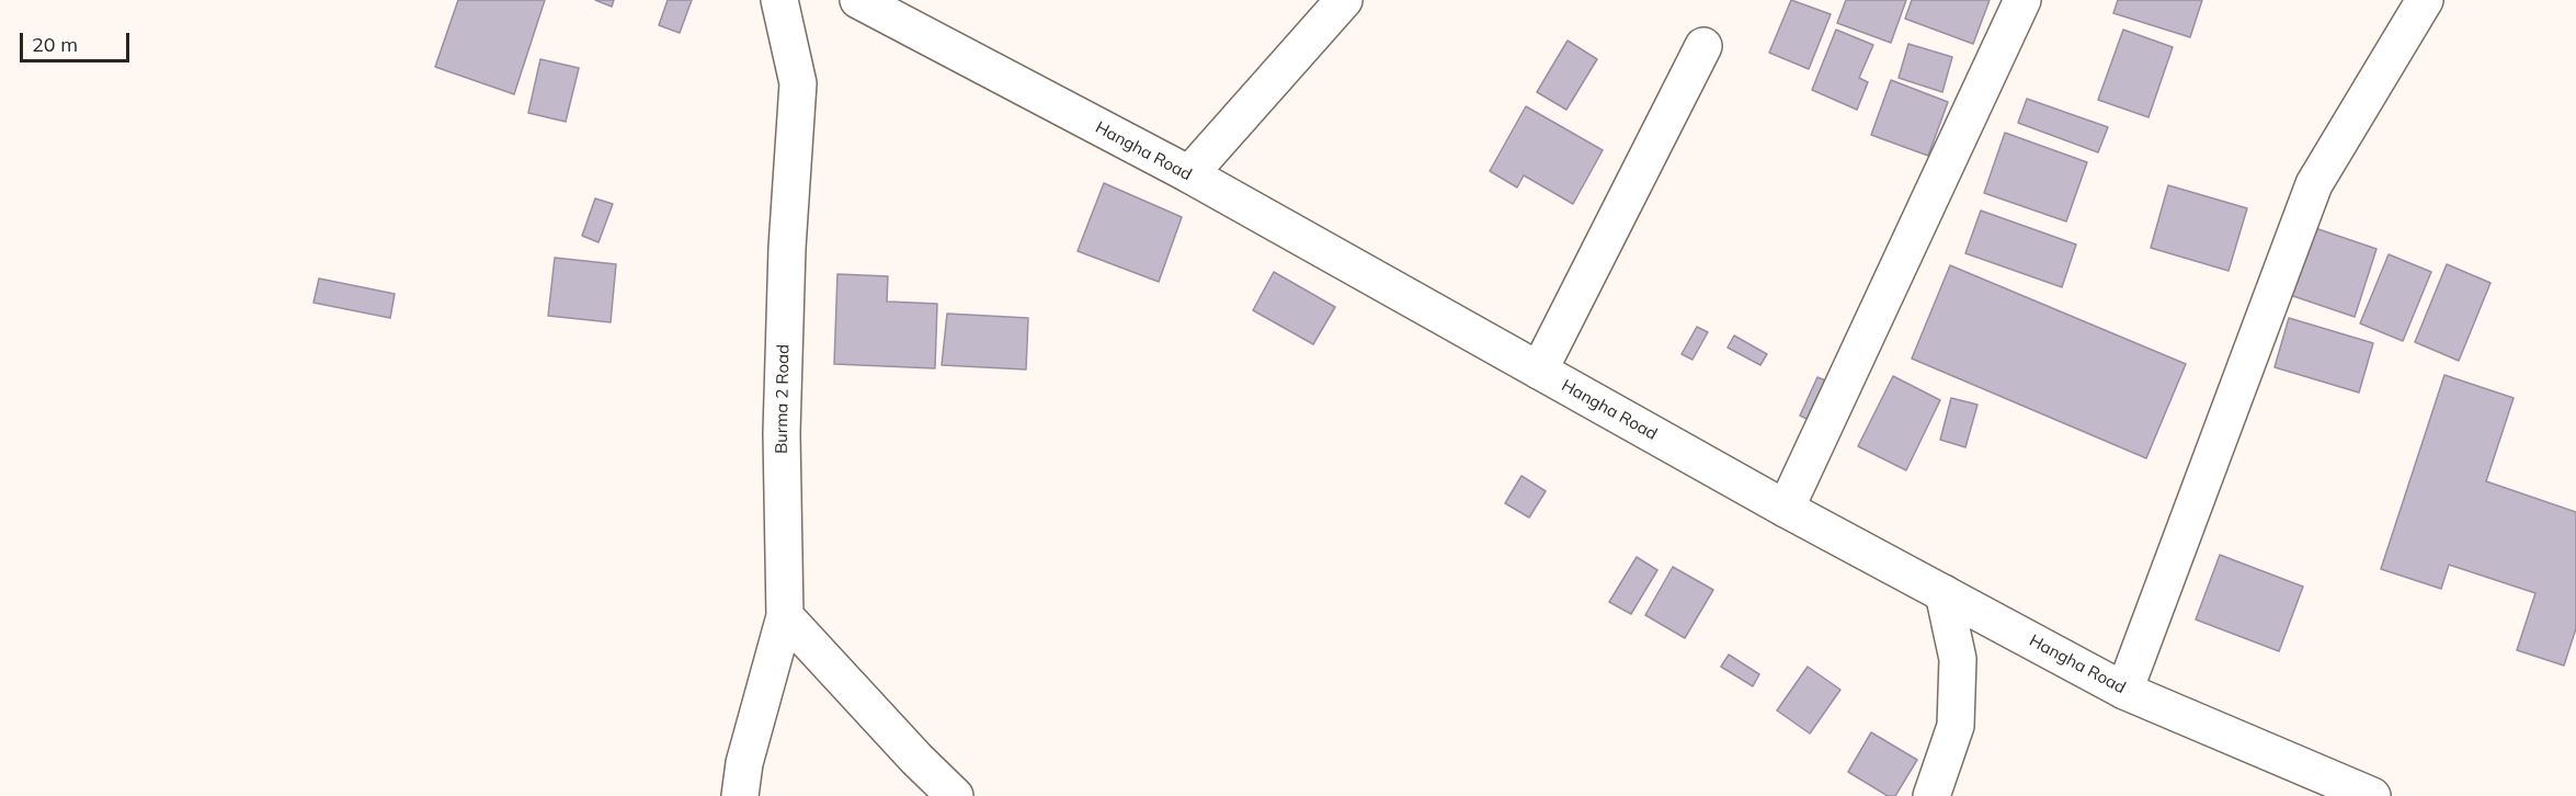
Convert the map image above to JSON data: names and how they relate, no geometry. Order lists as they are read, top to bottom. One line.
{"streets":{"main road":["Hangha Road","Burma 2 Road"]},"scale_bar":"20 m"}
